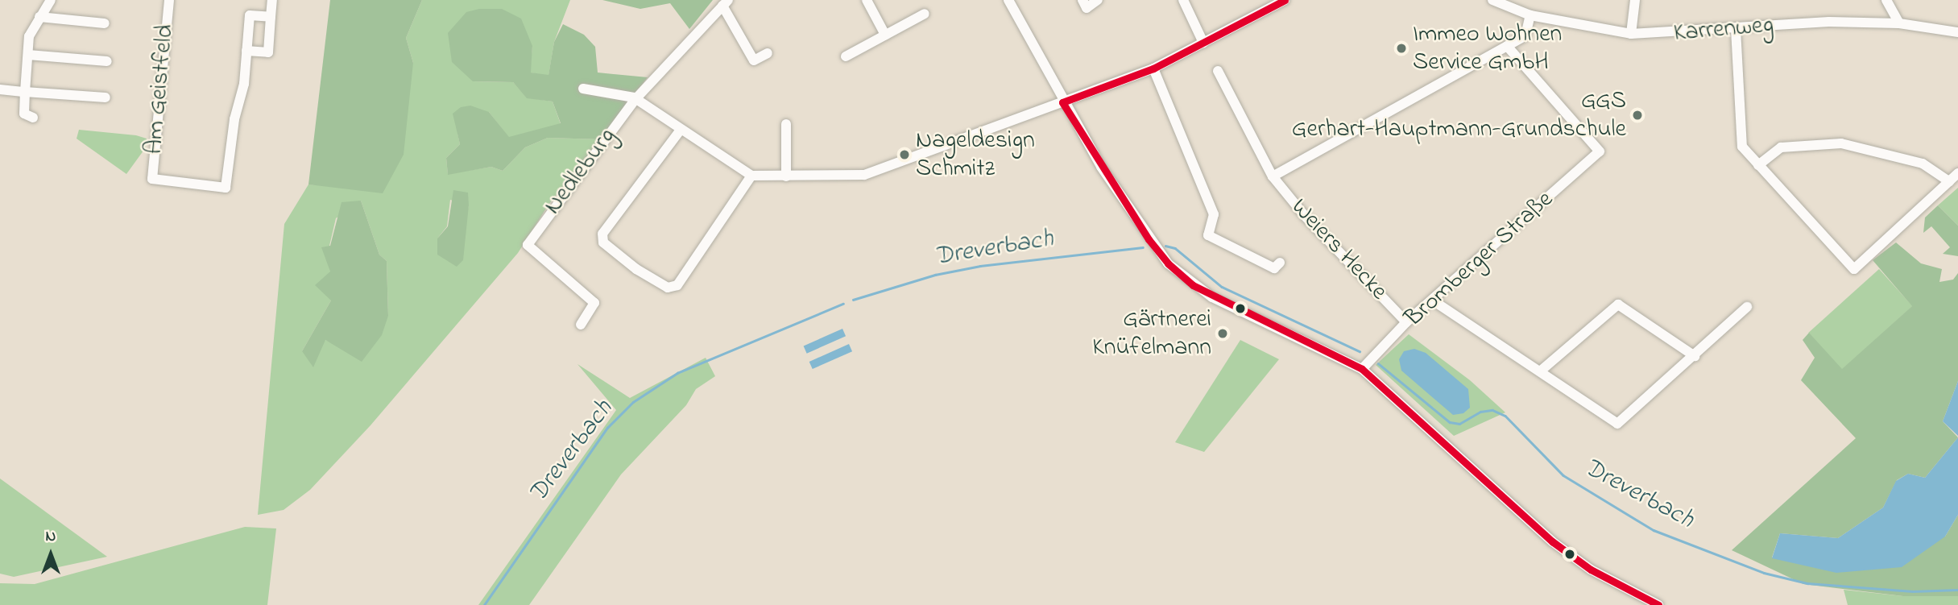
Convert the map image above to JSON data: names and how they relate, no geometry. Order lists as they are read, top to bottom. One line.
{"streets":{"street":["Karrenweg","Am Geistfeld","Nedleburg","Weiers Hecke","Bromberger Straße"]},"crossings":[["Weiers Hecke","Bromberger Straße"]],"water":["Dreverbach"],"places":["Immeo Wohnen Service GmbH","GGS Gerhart-Hauptmann-Grundschule","Nageldesign Schmitz","Gärtnerei Knüfelmann"],"north":"top"}
